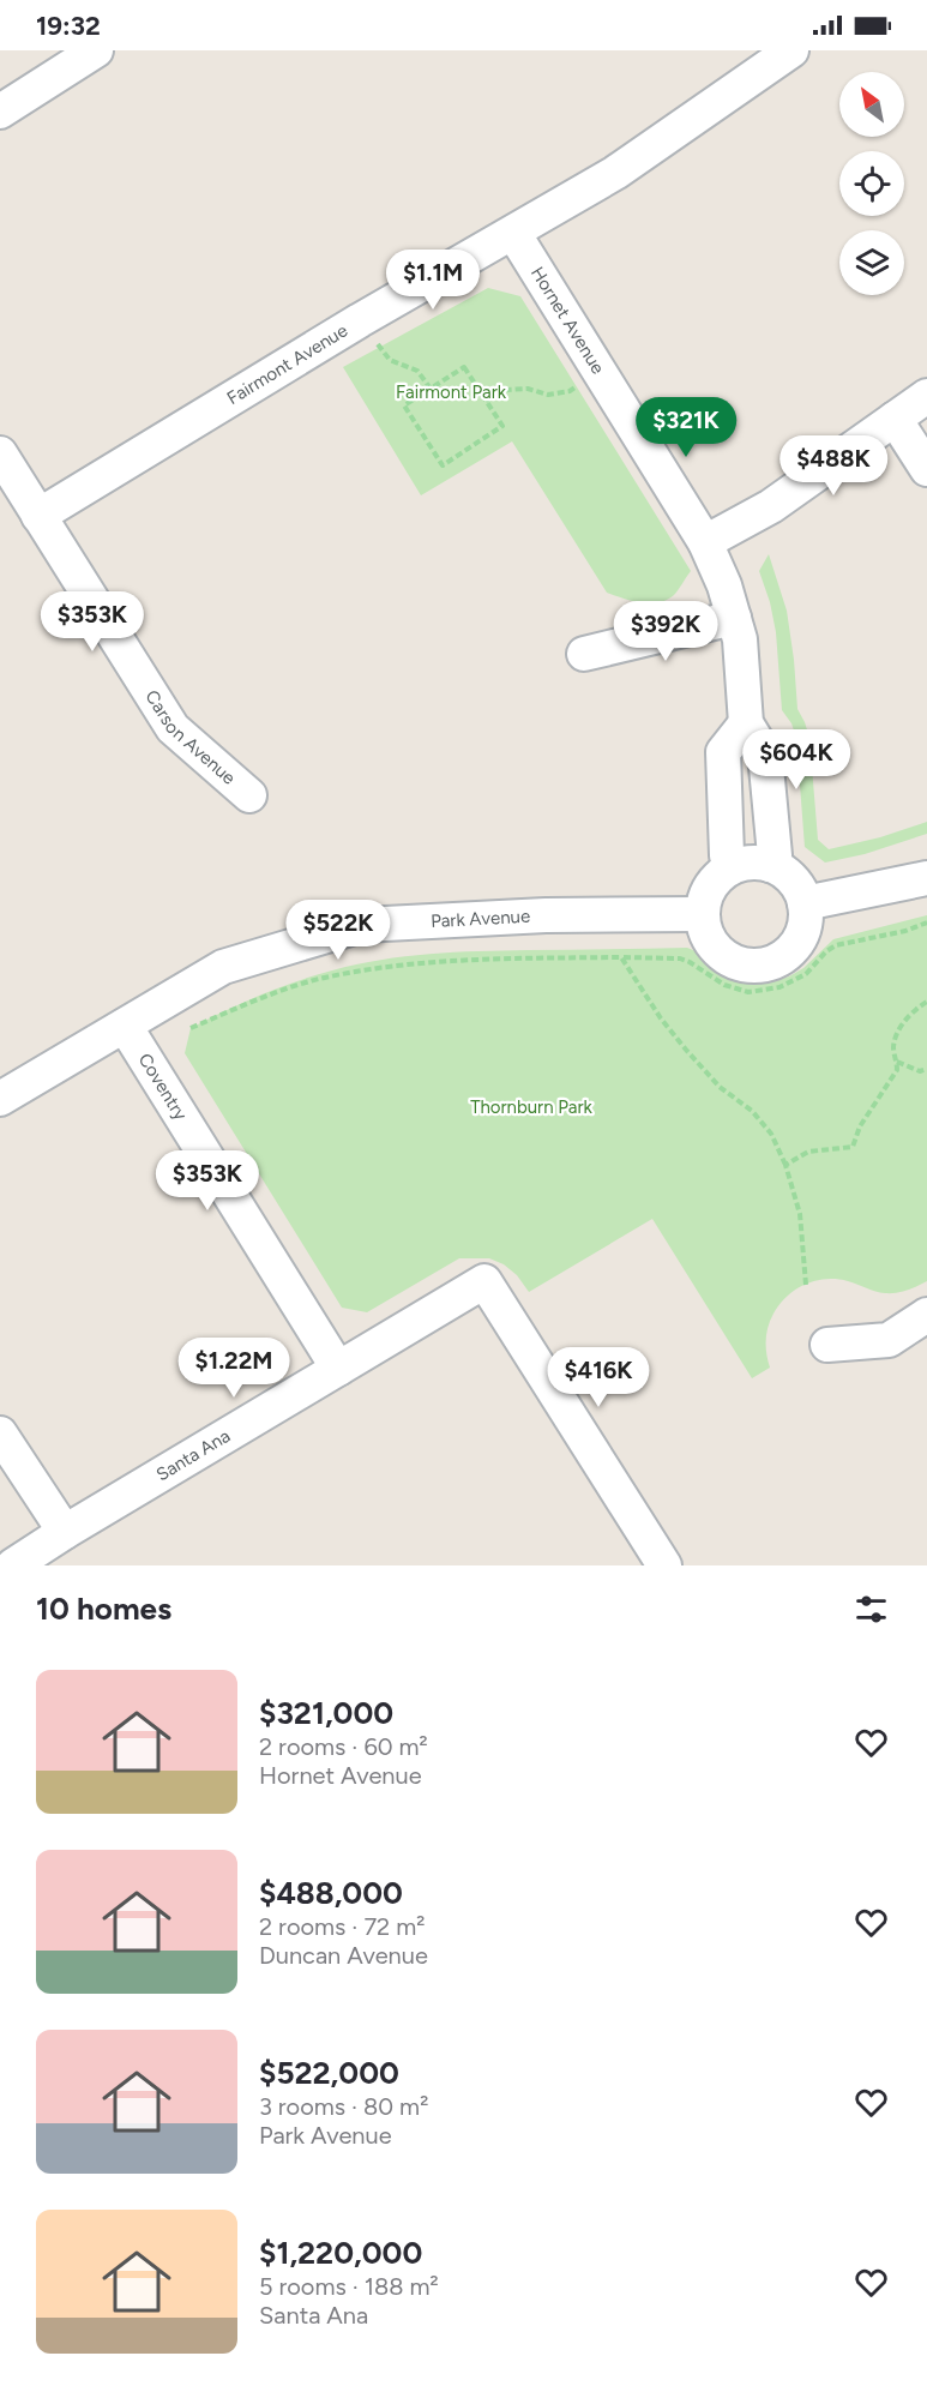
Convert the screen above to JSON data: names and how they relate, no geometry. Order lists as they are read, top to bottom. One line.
{"streets":{"street":["Hornet Avenue","Fairmont Avenue","Carson Avenue","Park Avenue","Coventry","Santa Ana"]},"crossings":[["Hornet Avenue","Fairmont Avenue"],["Hornet Avenue","Park Avenue"],["Fairmont Avenue","Carson Avenue"],["Park Avenue","Coventry"],["Coventry","Santa Ana"]],"parks":["Fairmont Park","Thornburn Park"],"north":"top left","page":{"status":"19:32","price":["$1.1M","$321K","$488K","$353K","$392K","$604K","$522K","$353K","$1.22M","$416K"],"heading":"10 homes","list":[{"name":"$321,000","note":"2 rooms · 60 m² · Hornet Avenue"},{"name":"$488,000","note":"2 rooms · 72 m² · Duncan Avenue"},{"name":"$522,000","note":"3 rooms · 80 m² · Park Avenue"},{"name":"$1,220,000","note":"5 rooms · 188 m² · Santa Ana"}]}}
